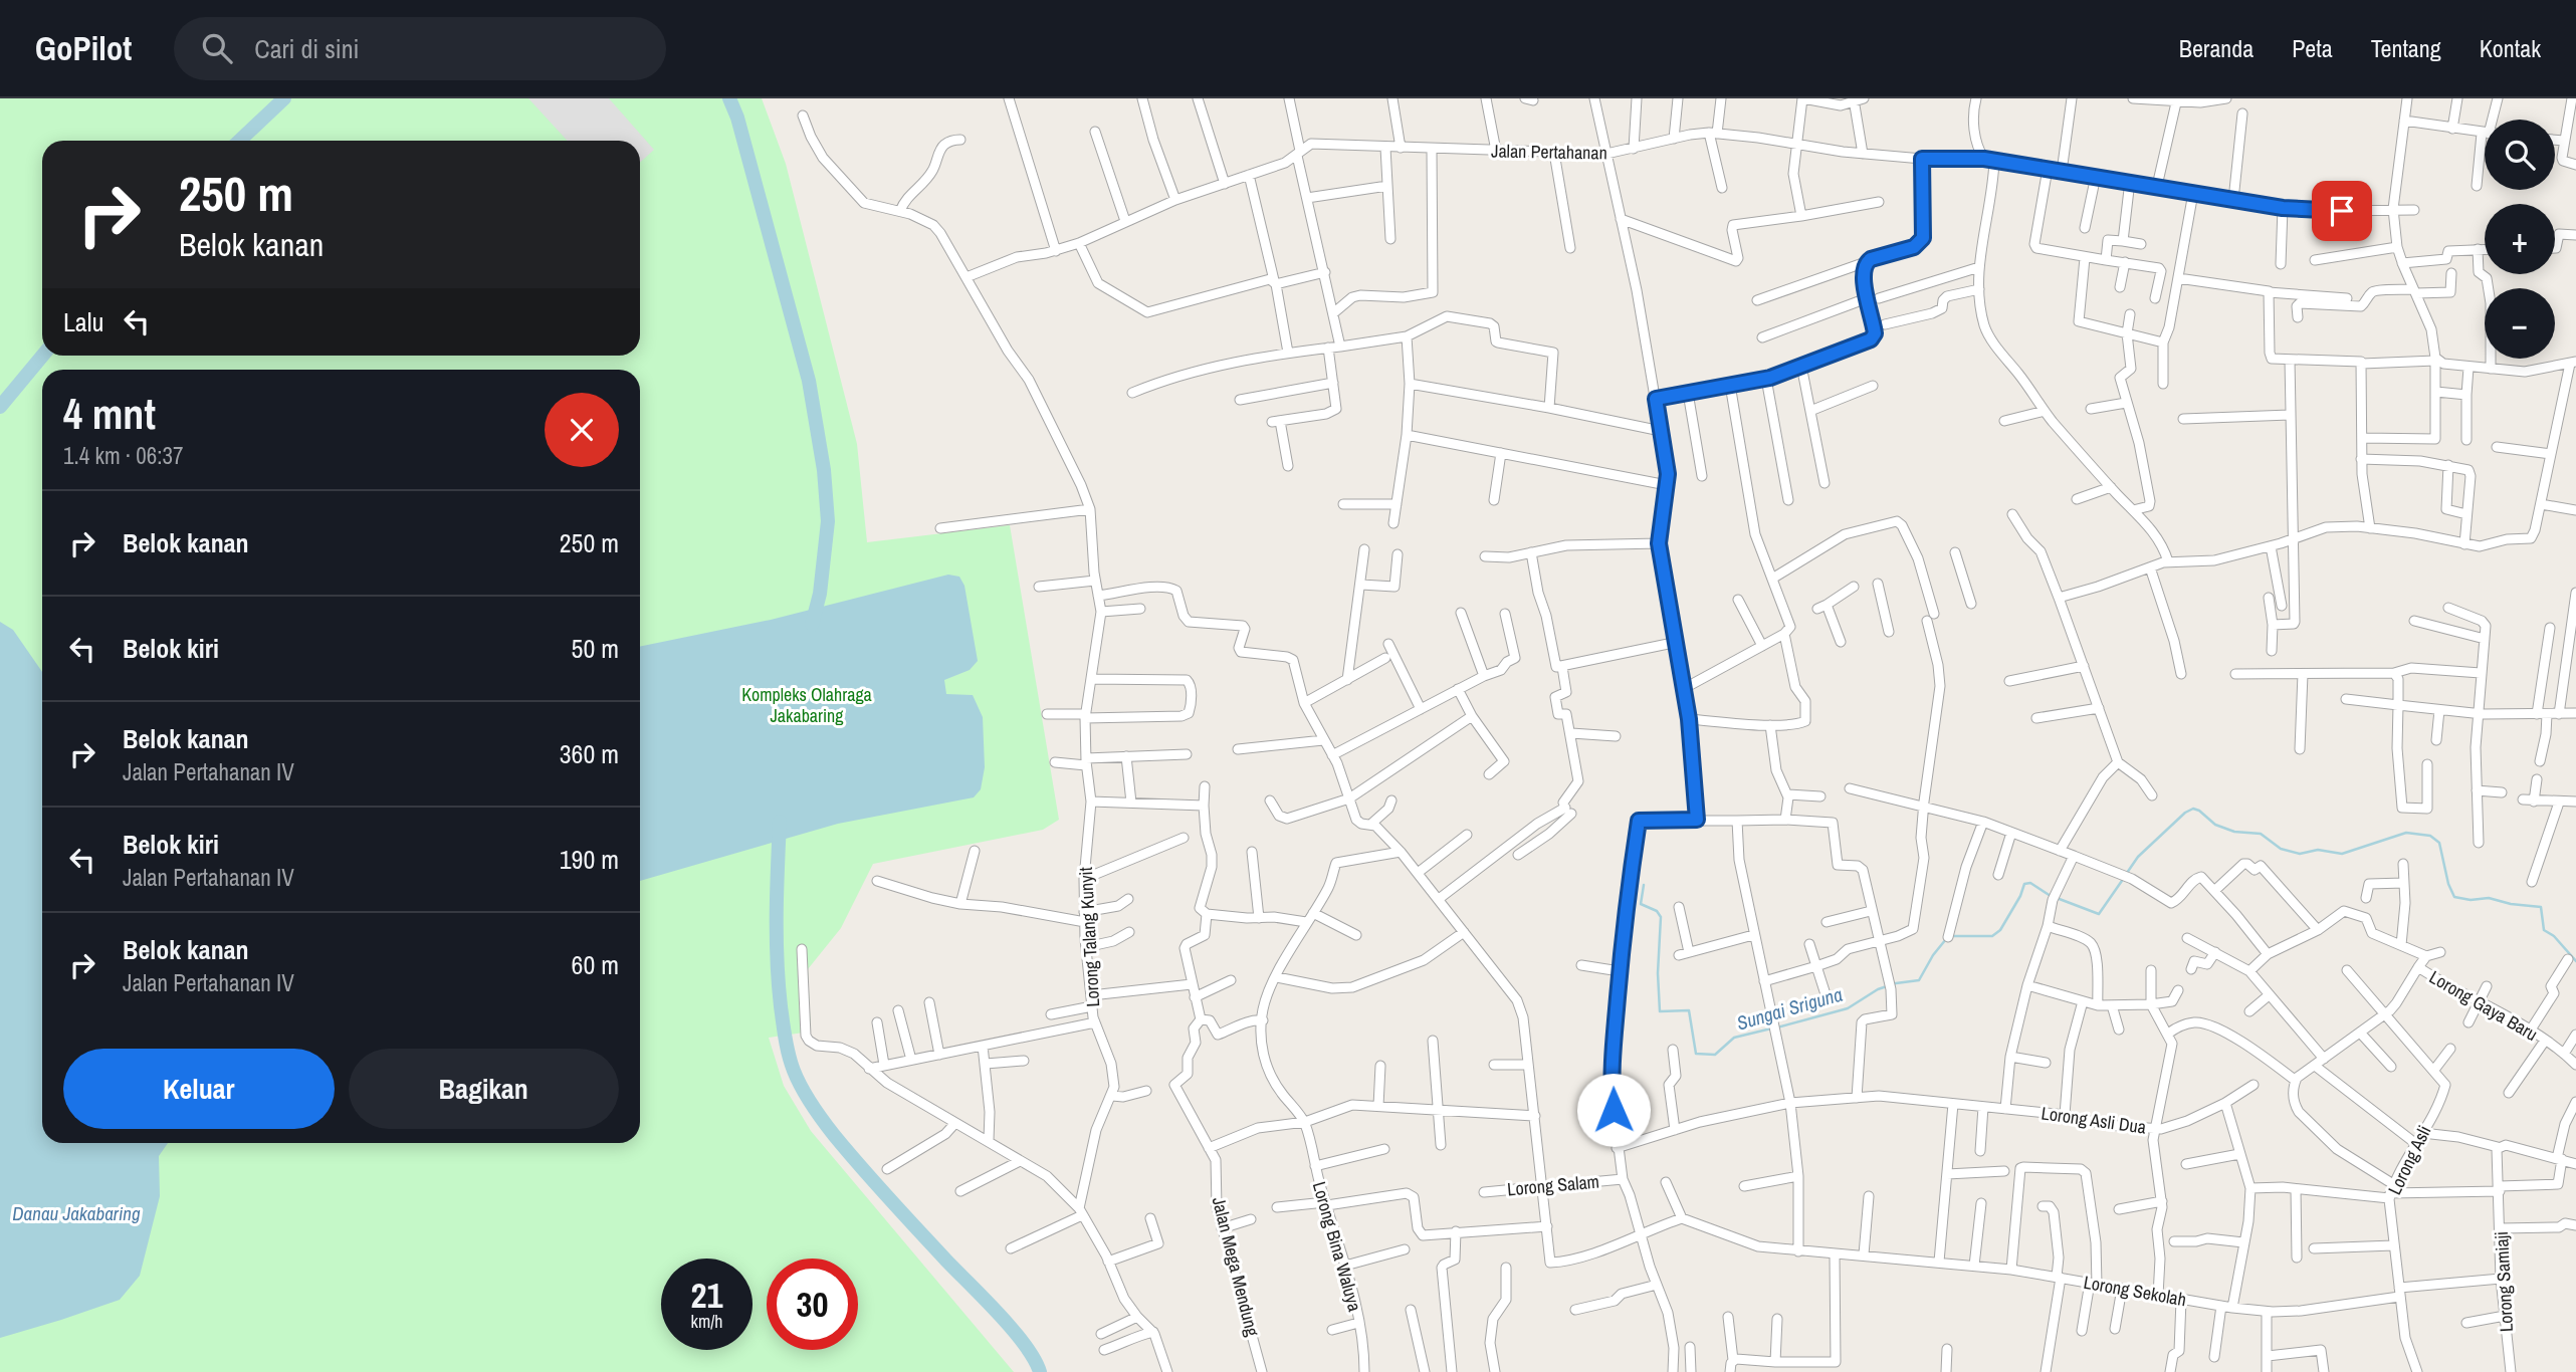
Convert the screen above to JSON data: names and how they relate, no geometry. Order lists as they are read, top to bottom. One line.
{"streets":{"street":["Jalan Pertahanan","Lorong Talang Kunyit","Lorong Gaya Baru","Lorong Asli Dua","Lorong Asli","Lorong Salam","Lorong Bina Waluya","Jalan Mega Mendung","Lorong Samiaji","Lorong Sekolah"]},"crossings":[["Jalan Pertahanan","Lorong Talang Kunyit"],["Lorong Asli","Lorong Sekolah"],["Lorong Samiaji","Lorong Sekolah"]],"water":["Sungai Sriguna","Danau Jakabaring"],"parks":["Kompleks Olahraga Jakabaring"],"page":{"header":"GoPilot","search":"Cari di sini","nav":["Beranda","Peta","Tentang","Kontak"],"map_buttons":["+","−"],"turn":["250 m","Belok kanan"],"then":"Lalu","heading":["4 mnt","1.4 km · 06:37"],"list":[{"name":"Belok kanan","value":"250 m"},{"name":"Belok kiri","value":"50 m"},{"name":"Belok kanan","note":"Jalan Pertahanan IV","value":"360 m"},{"name":"Belok kiri","note":"Jalan Pertahanan IV","value":"190 m"},{"name":"Belok kanan","note":"Jalan Pertahanan IV","value":"60 m"}],"buttons":["Keluar","Bagikan"],"speed":"21 km/h","limit":"30"}}
